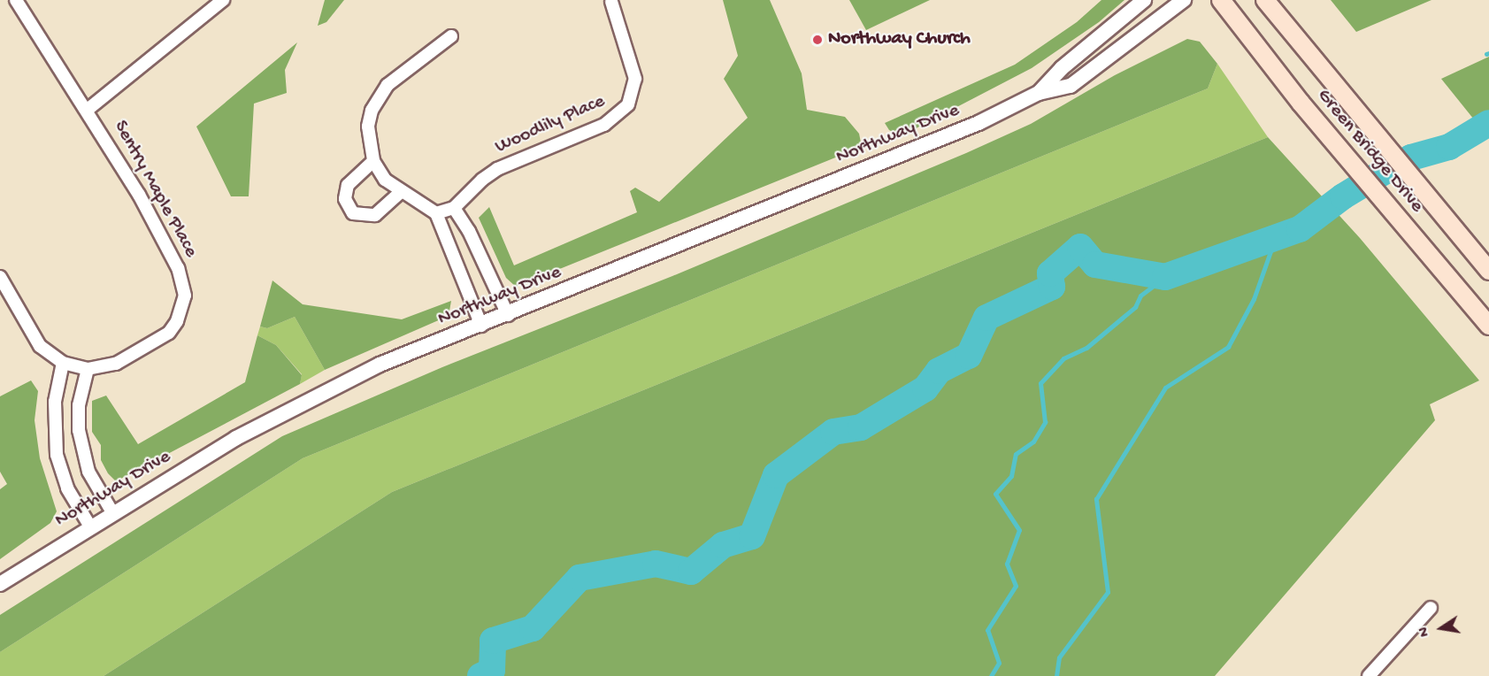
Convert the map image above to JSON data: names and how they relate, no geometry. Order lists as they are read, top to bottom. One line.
{"streets":{"main road":["Green Bridge Drive"],"street":["Woodlily Place","Northway Drive","Sentry Maple Place"]},"places":["Northway Church"],"north":"left"}
